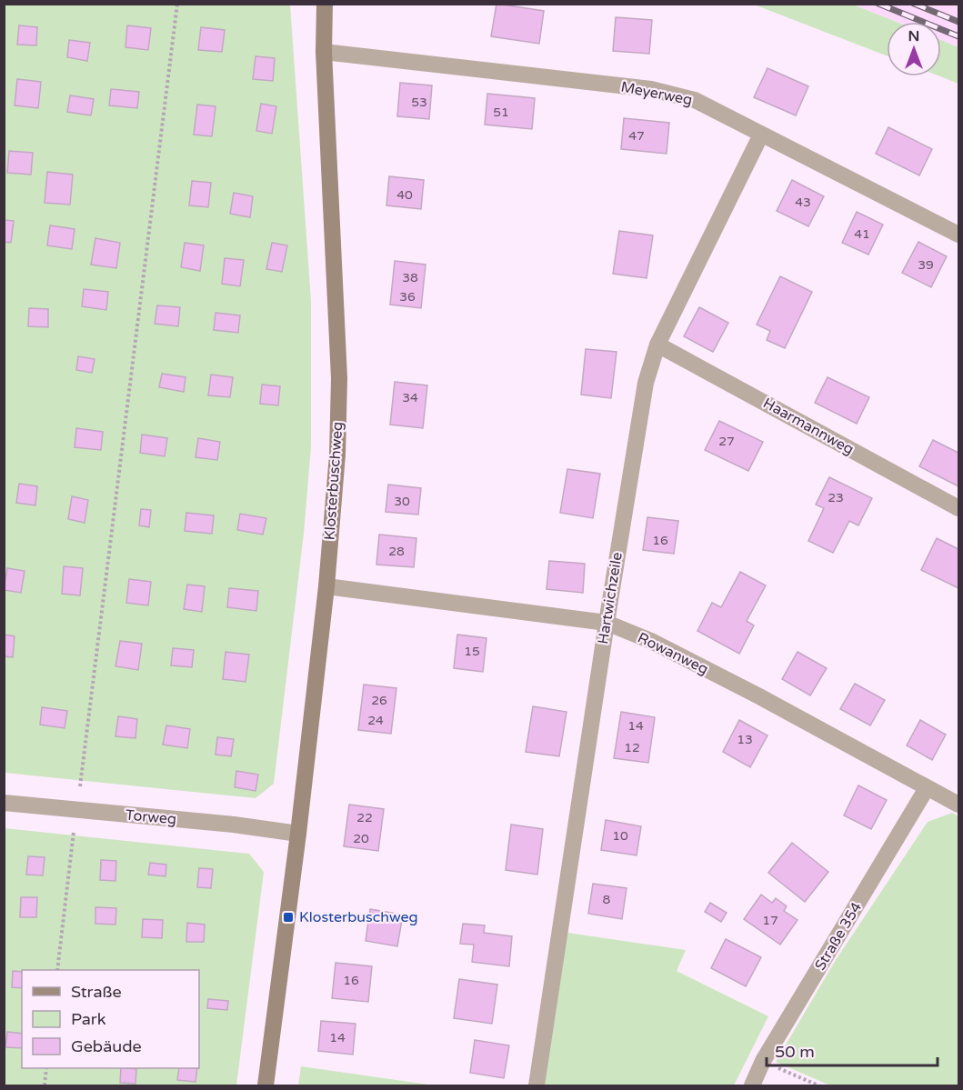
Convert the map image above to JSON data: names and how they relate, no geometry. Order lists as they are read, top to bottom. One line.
{"streets":{"street":["Meyerweg","Haarmannweg","Klosterbuschweg","Hartwichzeile","Rowanweg","Torweg","Straße 354"]},"crossings":[["Meyerweg","Klosterbuschweg"],["Meyerweg","Hartwichzeile"],["Haarmannweg","Hartwichzeile"],["Klosterbuschweg","Rowanweg"],["Klosterbuschweg","Torweg"],["Hartwichzeile","Rowanweg"],["Rowanweg","Straße 354"]],"places":{"transit":["Klosterbuschweg"]},"house_numbers":["53","51","47","40","43","41","39","38","36","34","27","23","30","16","28","15","26","24","14","13","12","22","10","20","8","17","16","14"],"legend":["Straße","Park","Gebäude"],"scale_bar":"50 m","north":"top"}
